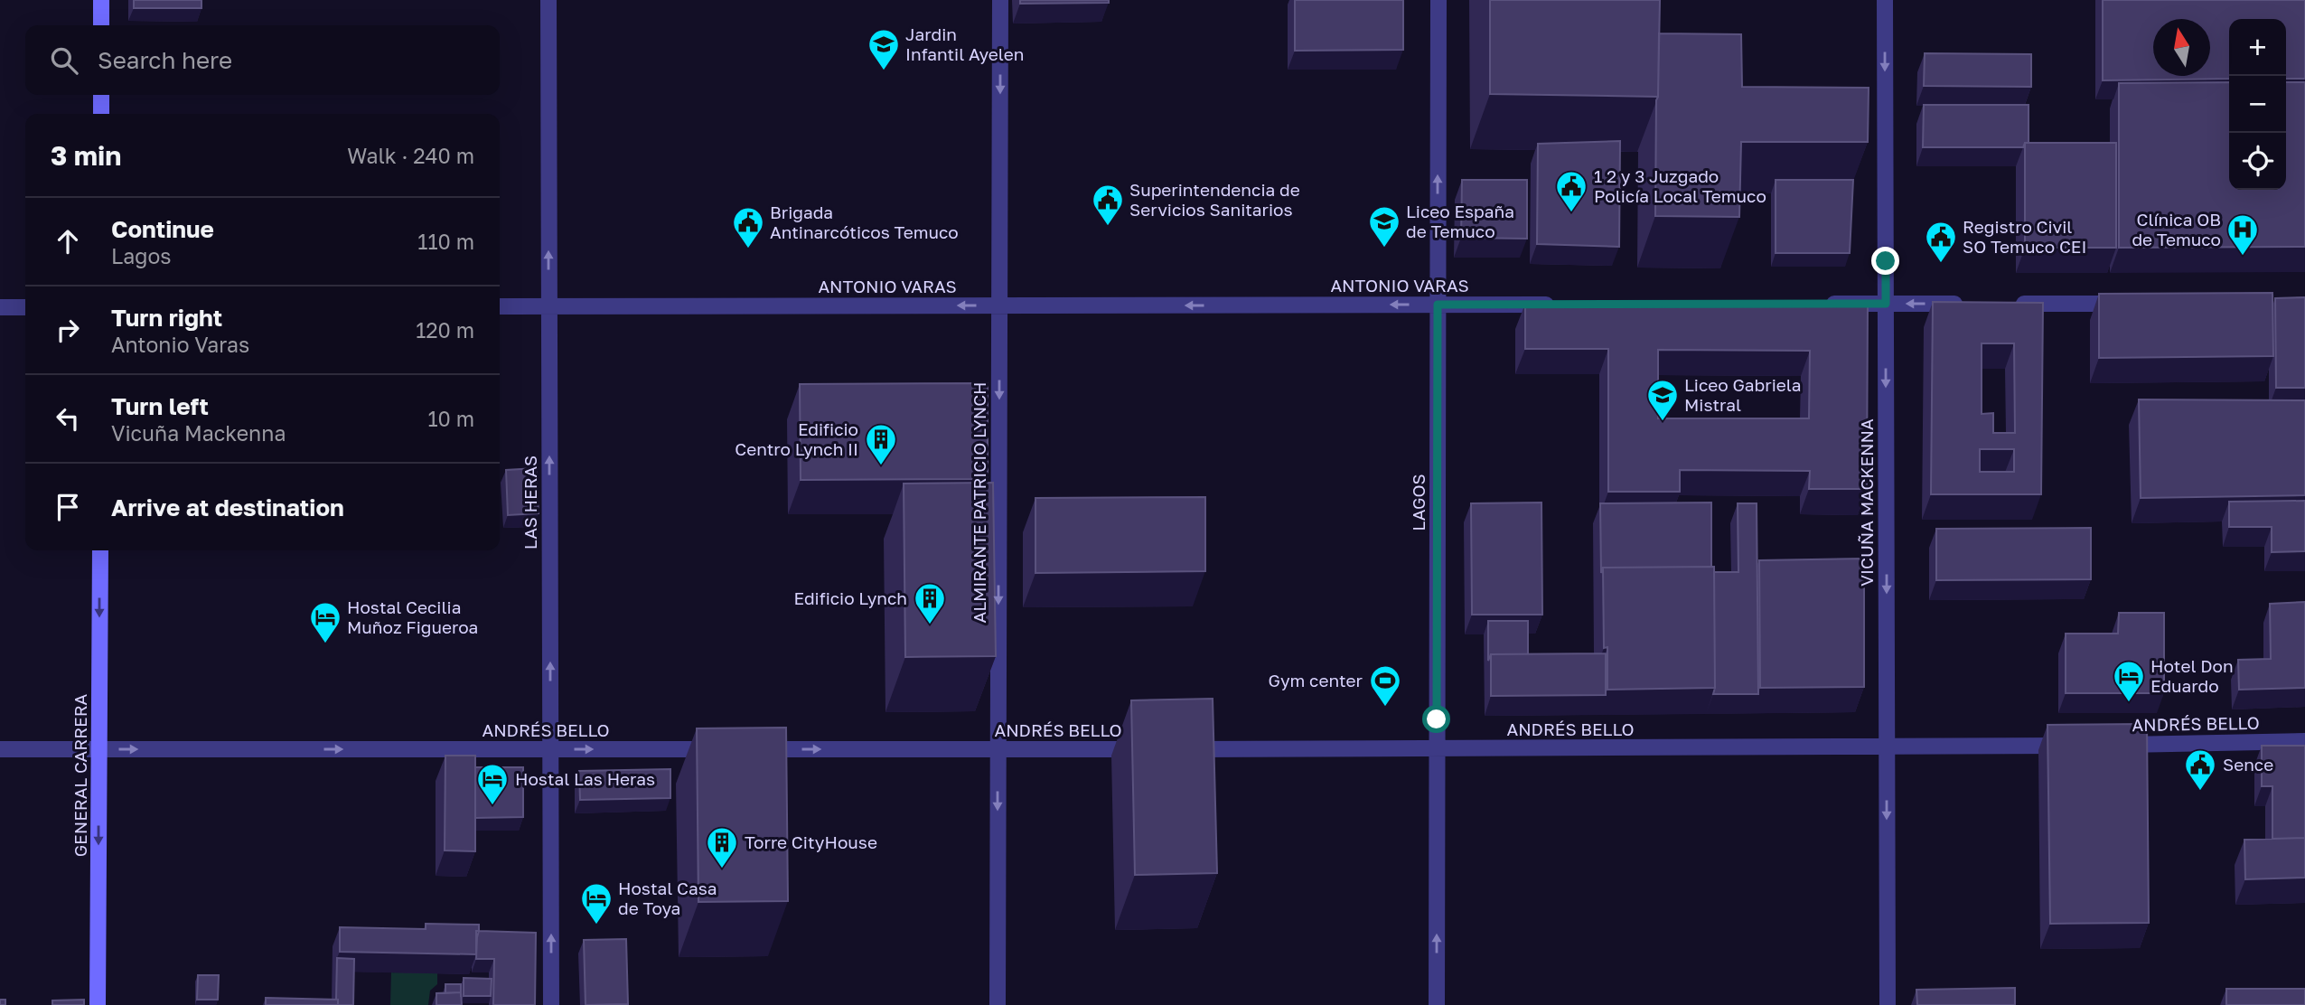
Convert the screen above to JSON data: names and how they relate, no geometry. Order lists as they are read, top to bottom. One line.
{"streets":{"street":["ANTONIO VARAS","LAS HERAS","ALMIRANTE PATRICIO LYNCH","LAGOS","VICUÑA MACKENNA","ANDRÉS BELLO","GENERAL CARRERA"]},"crossings":[["ANTONIO VARAS","LAS HERAS"],["ANTONIO VARAS","ALMIRANTE PATRICIO LYNCH"],["ANTONIO VARAS","LAGOS"],["LAS HERAS","ANDRÉS BELLO"],["ALMIRANTE PATRICIO LYNCH","ANDRÉS BELLO"],["LAGOS","ANDRÉS BELLO"],["VICUÑA MACKENNA","ANDRÉS BELLO"],["ANDRÉS BELLO","GENERAL CARRERA"]],"one_way":["ANTONIO VARAS","LAS HERAS","ALMIRANTE PATRICIO LYNCH","LAGOS","VICUÑA MACKENNA","ANDRÉS BELLO","GENERAL CARRERA"],"places":{"school or university":["Jardin Infantil Ayelen","Liceo España de Temuco","Liceo Gabriela Mistral"],"public building":["1 2 y 3 Juzgado Policía Local Temuco","Superintendencia de Servicios Sanitarios","Brigada Antinarcóticos Temuco","Registro Civil SO Temuco CEI","Sence"],"hospital":["Clínica OB de Temuco"],"building":["Edificio Centro Lynch II","Edificio Lynch","Torre CityHouse"],"hotel":["Hostal Cecilia Muñoz Figueroa","Hotel Don Eduardo","Hostal Las Heras","Hostal Casa de Toya"],"sports":["Gym center"]},"north":"top","page":{"map_buttons":["+","−"],"search":"Search here","heading":["3 min","Walk · 240 m"],"list":[["Continue","Lagos","110 m"],["Turn right","Antonio Varas","120 m"],["Turn left","Vicuña Mackenna","10 m"],"Arrive at destination"]}}
